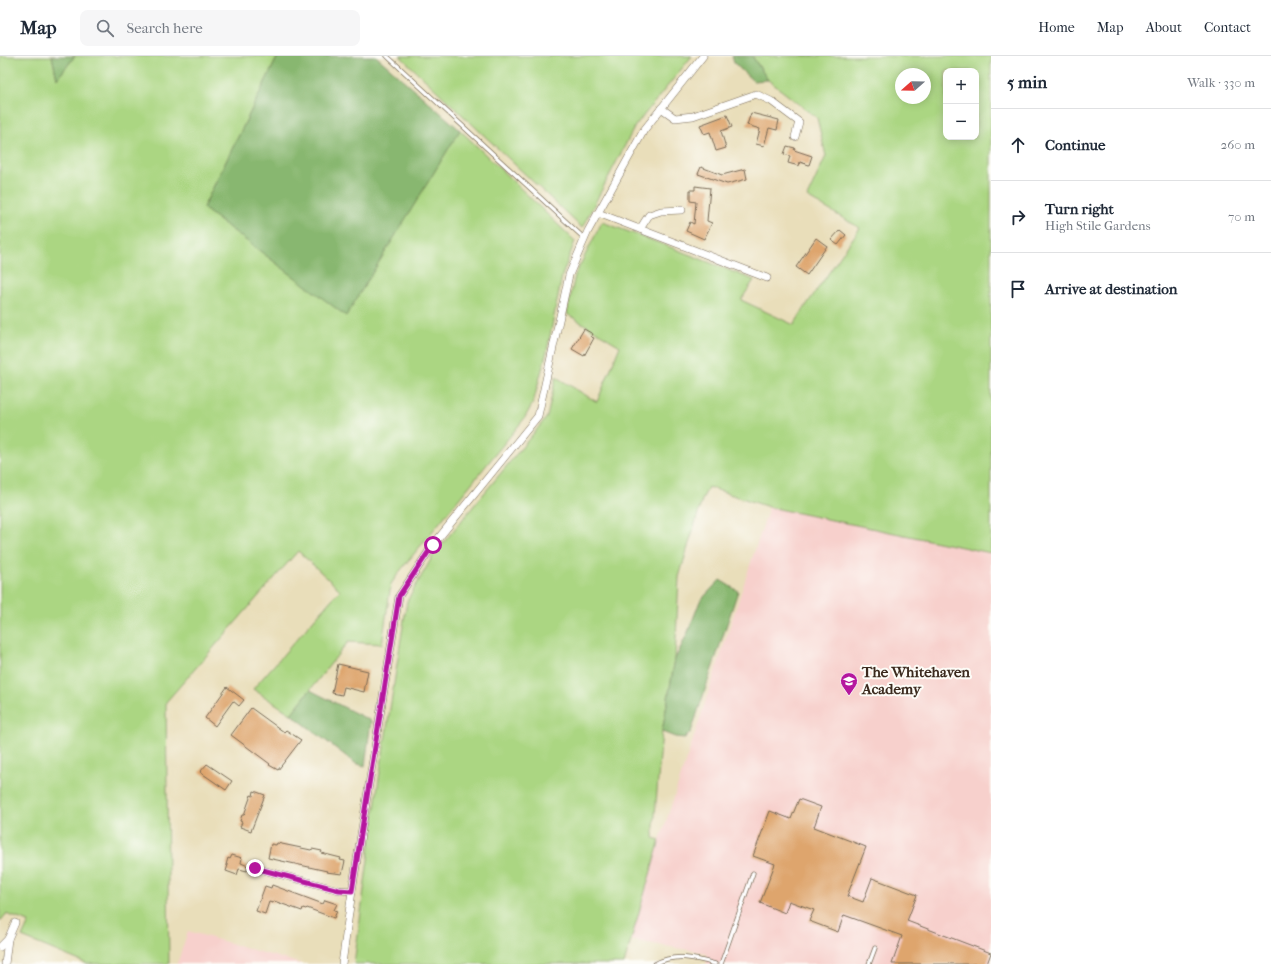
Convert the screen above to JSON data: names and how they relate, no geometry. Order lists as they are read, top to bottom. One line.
{"places":{"school or university":["The Whitehaven Academy"]},"north":"left","page":{"header":"Map","search":"Search here","nav":["Home","Map","About","Contact"],"heading":["5 min","Walk · 330 m"],"map_buttons":["+","−"],"list":[["Continue","260 m"],["Turn right","High Stile Gardens","70 m"],"Arrive at destination"]}}
